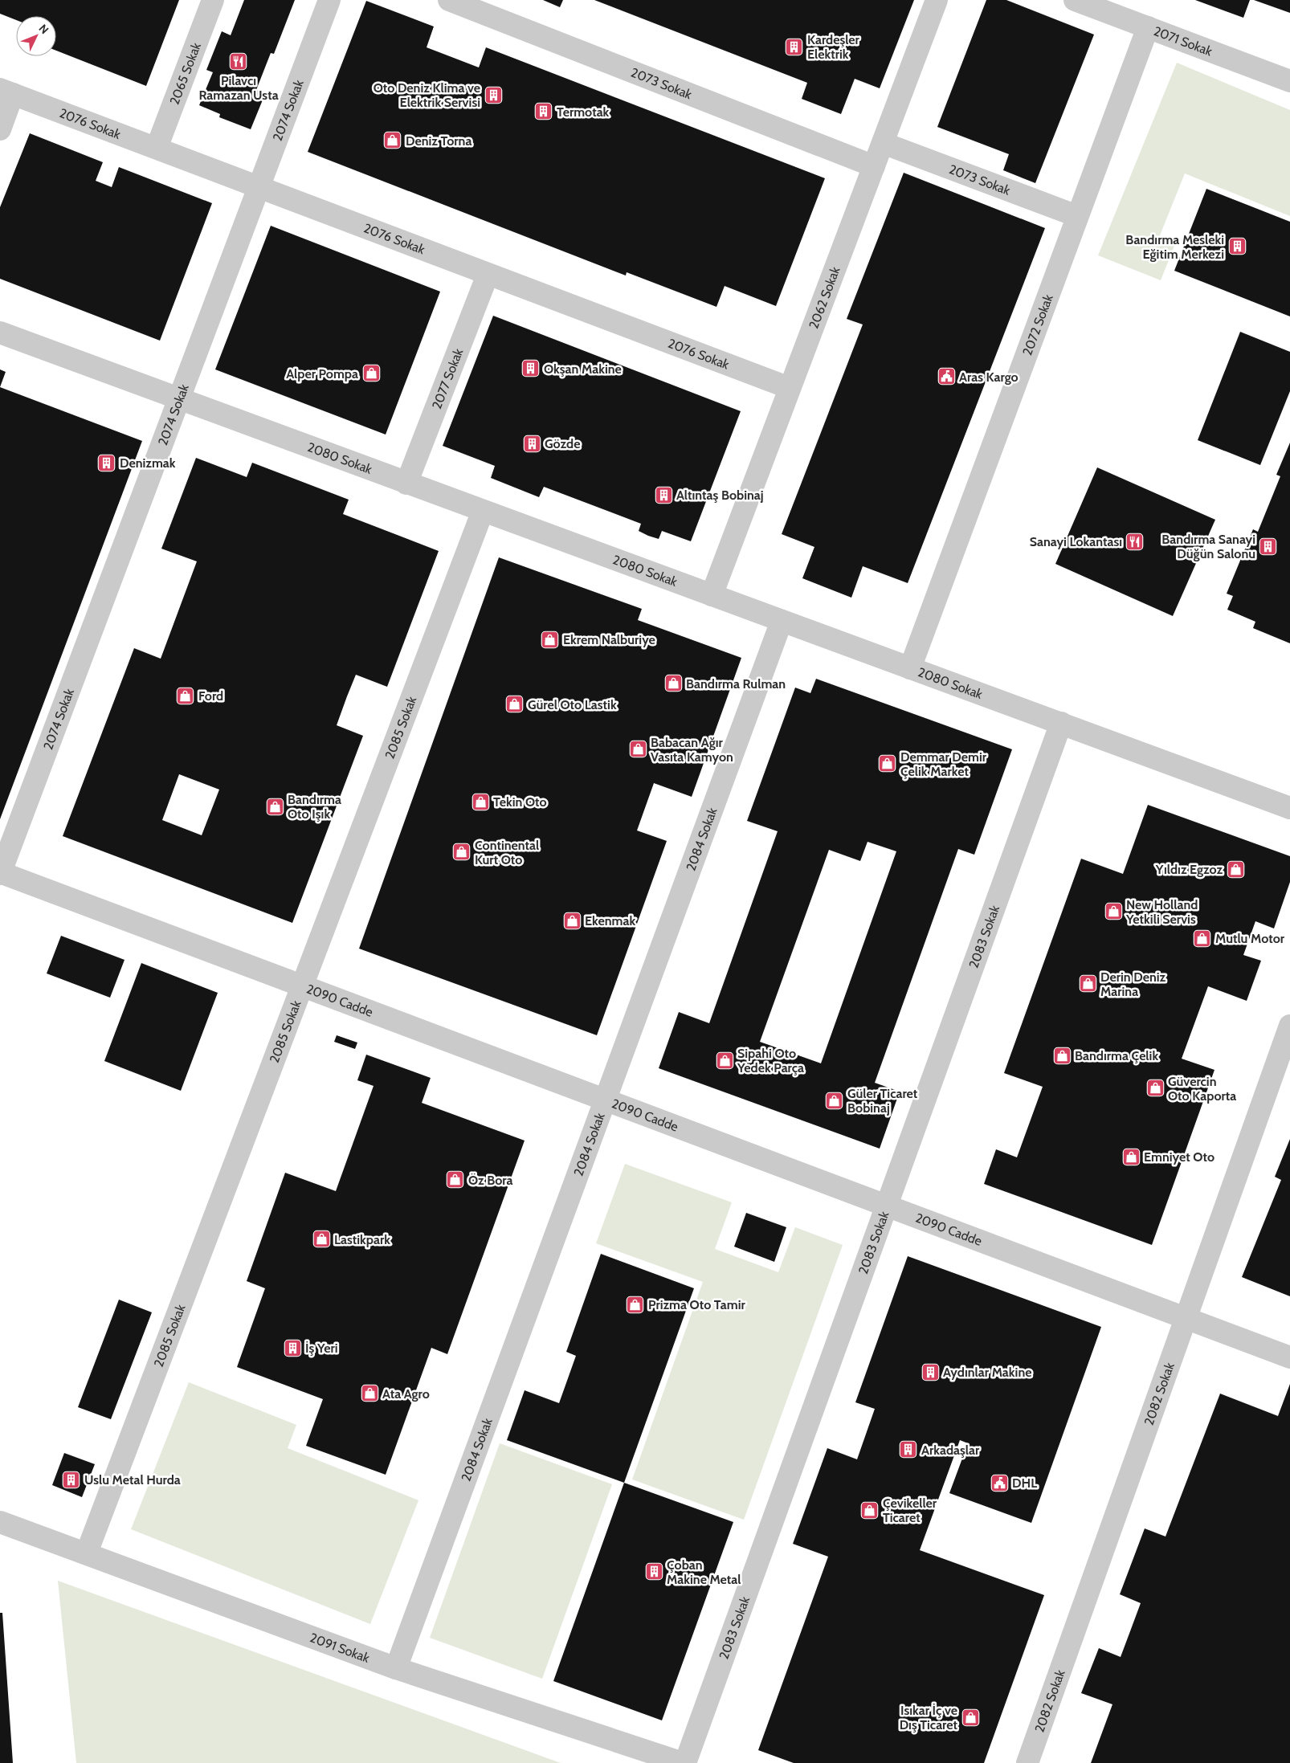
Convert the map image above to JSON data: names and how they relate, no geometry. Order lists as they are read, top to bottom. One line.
{"streets":{"street":["2071 Sokak","2065 Sokak","2073 Sokak","2074 Sokak","2076 Sokak","2062 Sokak","2072 Sokak","2077 Sokak","2080 Sokak","2085 Sokak","2084 Sokak","2083 Sokak","2090 Cadde","2082 Sokak","2091 Sokak"]},"crossings":[["2071 Sokak","2072 Sokak"],["2065 Sokak","2076 Sokak"],["2073 Sokak","2062 Sokak"],["2073 Sokak","2072 Sokak"],["2074 Sokak","2076 Sokak"],["2074 Sokak","2080 Sokak"],["2074 Sokak","2090 Cadde"],["2076 Sokak","2062 Sokak"],["2076 Sokak","2077 Sokak"],["2062 Sokak","2080 Sokak"],["2072 Sokak","2080 Sokak"],["2077 Sokak","2080 Sokak"],["2080 Sokak","2085 Sokak"],["2080 Sokak","2084 Sokak"],["2080 Sokak","2083 Sokak"],["2085 Sokak","2090 Cadde"],["2085 Sokak","2091 Sokak"],["2084 Sokak","2090 Cadde"],["2084 Sokak","2091 Sokak"],["2083 Sokak","2090 Cadde"],["2083 Sokak","2091 Sokak"],["2090 Cadde","2082 Sokak"]],"places":{"building":["Kardeşler Elektrik","Oto Deniz Klima ve Elektrik Servisi","Termotak","Bandırma Mesleki Eğitim Merkezi","Okşan Makine","Gözde","Denizmak","Altıntaş Bobinaj","Bandırma Sanayi Düğün Salonu","İş Yeri","Aydınlar Makine","Arkadaşlar","Uslu Metal Hurda","Çoban Makine Metal"],"restaurant":["Pilavcı Ramazan Usta","Sanayi Lokantası"],"shop":["Deniz Torna","Alper Pompa","Ekrem Nalburiye","Bandırma Rulman","Ford","Gürel Oto Lastik","Babacan Ağır Vasıta Kamyon","Demmar Demir Çelik Market","Tekin Oto","Bandırma Oto Işık","Continental Kurt Oto","Yıldız Egzoz","New Holland Yetkili Servis","Ekenmak","Mutlu Motor","Derin Deniz Marina","Bandırma Çelik","Sipahi Oto Yedek Parça","Güvercin Oto Kaporta","Güler Ticaret Bobinaj","Emniyet Oto","Öz Bora","Lastikpark","Prizma Oto Tamir","Ata Agro","Çevikeller Ticaret","Isıkar İç ve Dış Ticaret"],"public building":["Aras Kargo","DHL"]},"north":"top right"}
